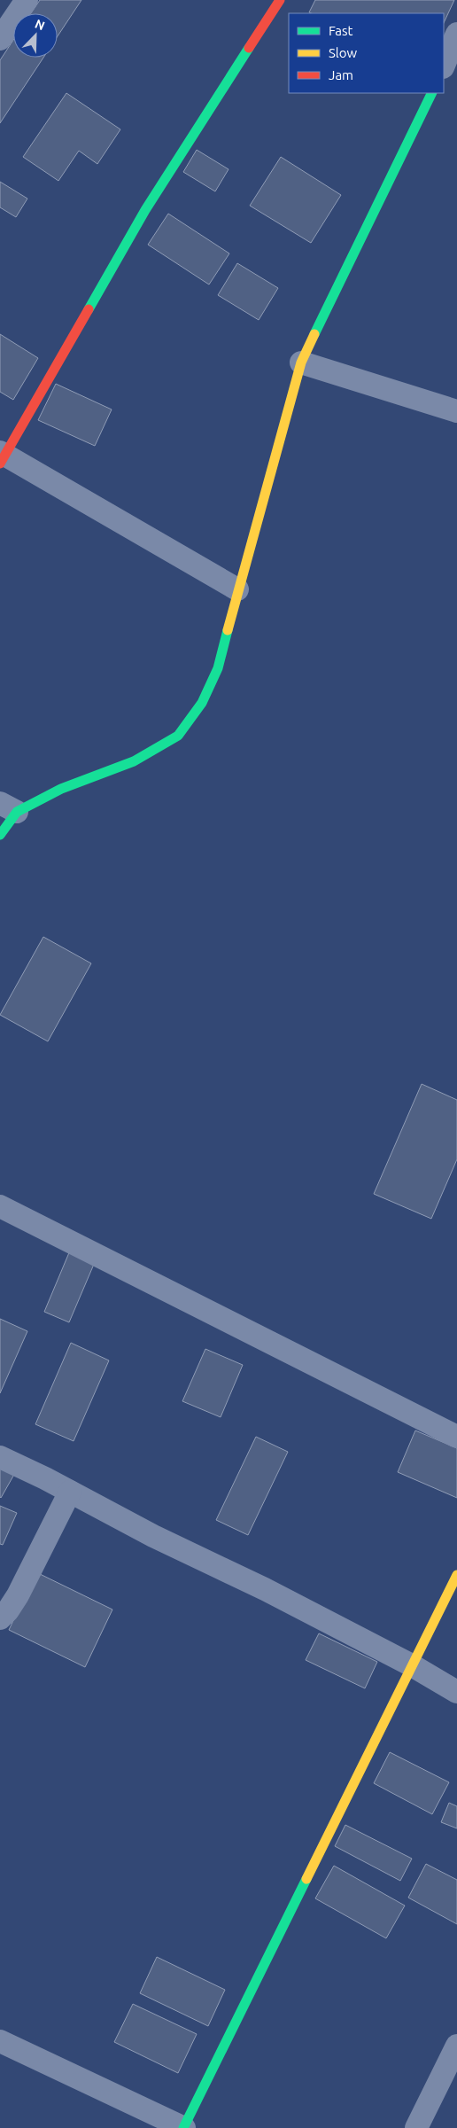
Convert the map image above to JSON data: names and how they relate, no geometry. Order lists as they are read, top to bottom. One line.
{"legend":["Fast","Slow","Jam"],"north":"top right"}
